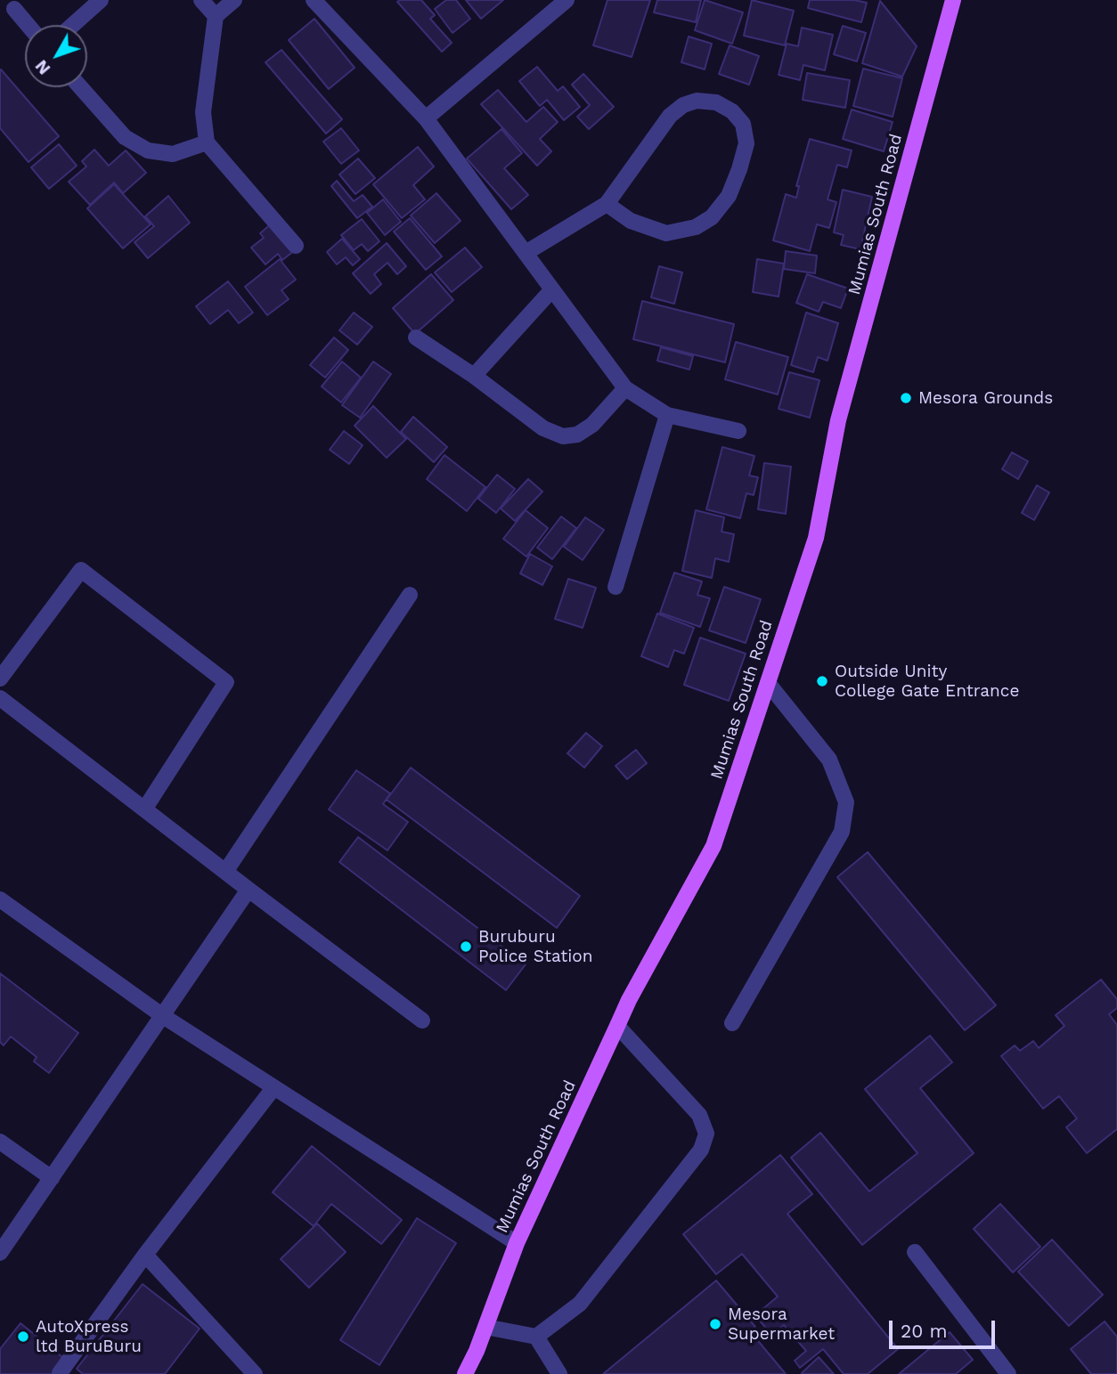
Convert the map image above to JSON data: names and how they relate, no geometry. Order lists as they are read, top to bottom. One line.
{"streets":{"main road":["Mumias South Road"]},"places":["Mesora Grounds","Outside Unity College Gate Entrance","Buruburu Police Station","Mesora Supermarket","AutoXpress ltd BuruBuru"],"scale_bar":"20 m","north":"bottom left"}
